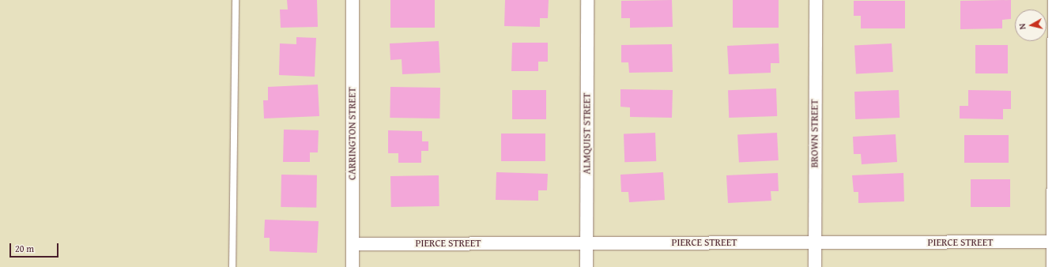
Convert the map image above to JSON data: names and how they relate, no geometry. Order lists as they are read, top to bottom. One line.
{"streets":{"street":["CARRINGTON STREET","ALMQUIST STREET","BROWN STREET","PIERCE STREET"]},"crossings":[["CARRINGTON STREET","PIERCE STREET"],["ALMQUIST STREET","PIERCE STREET"],["BROWN STREET","PIERCE STREET"]],"scale_bar":"20 m","north":"left"}
